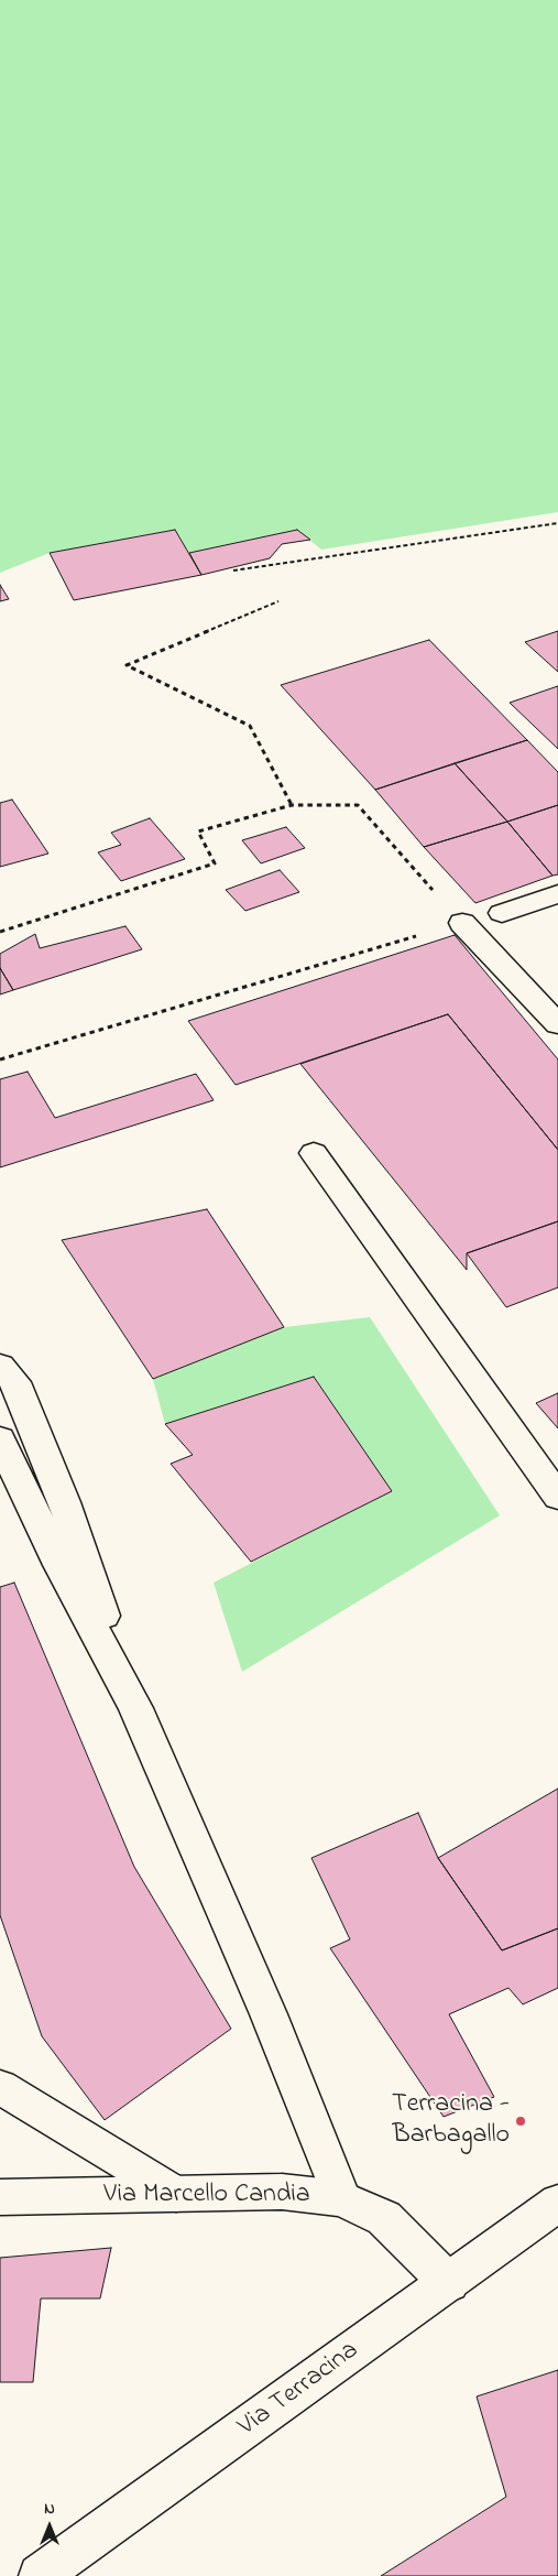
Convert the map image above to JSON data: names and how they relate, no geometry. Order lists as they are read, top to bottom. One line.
{"streets":{"main road":["Via Marcello Candia","Via Terracina"]},"crossings":[["Via Marcello Candia","Via Terracina"]],"places":["Terracina - Barbagallo"],"north":"top"}
